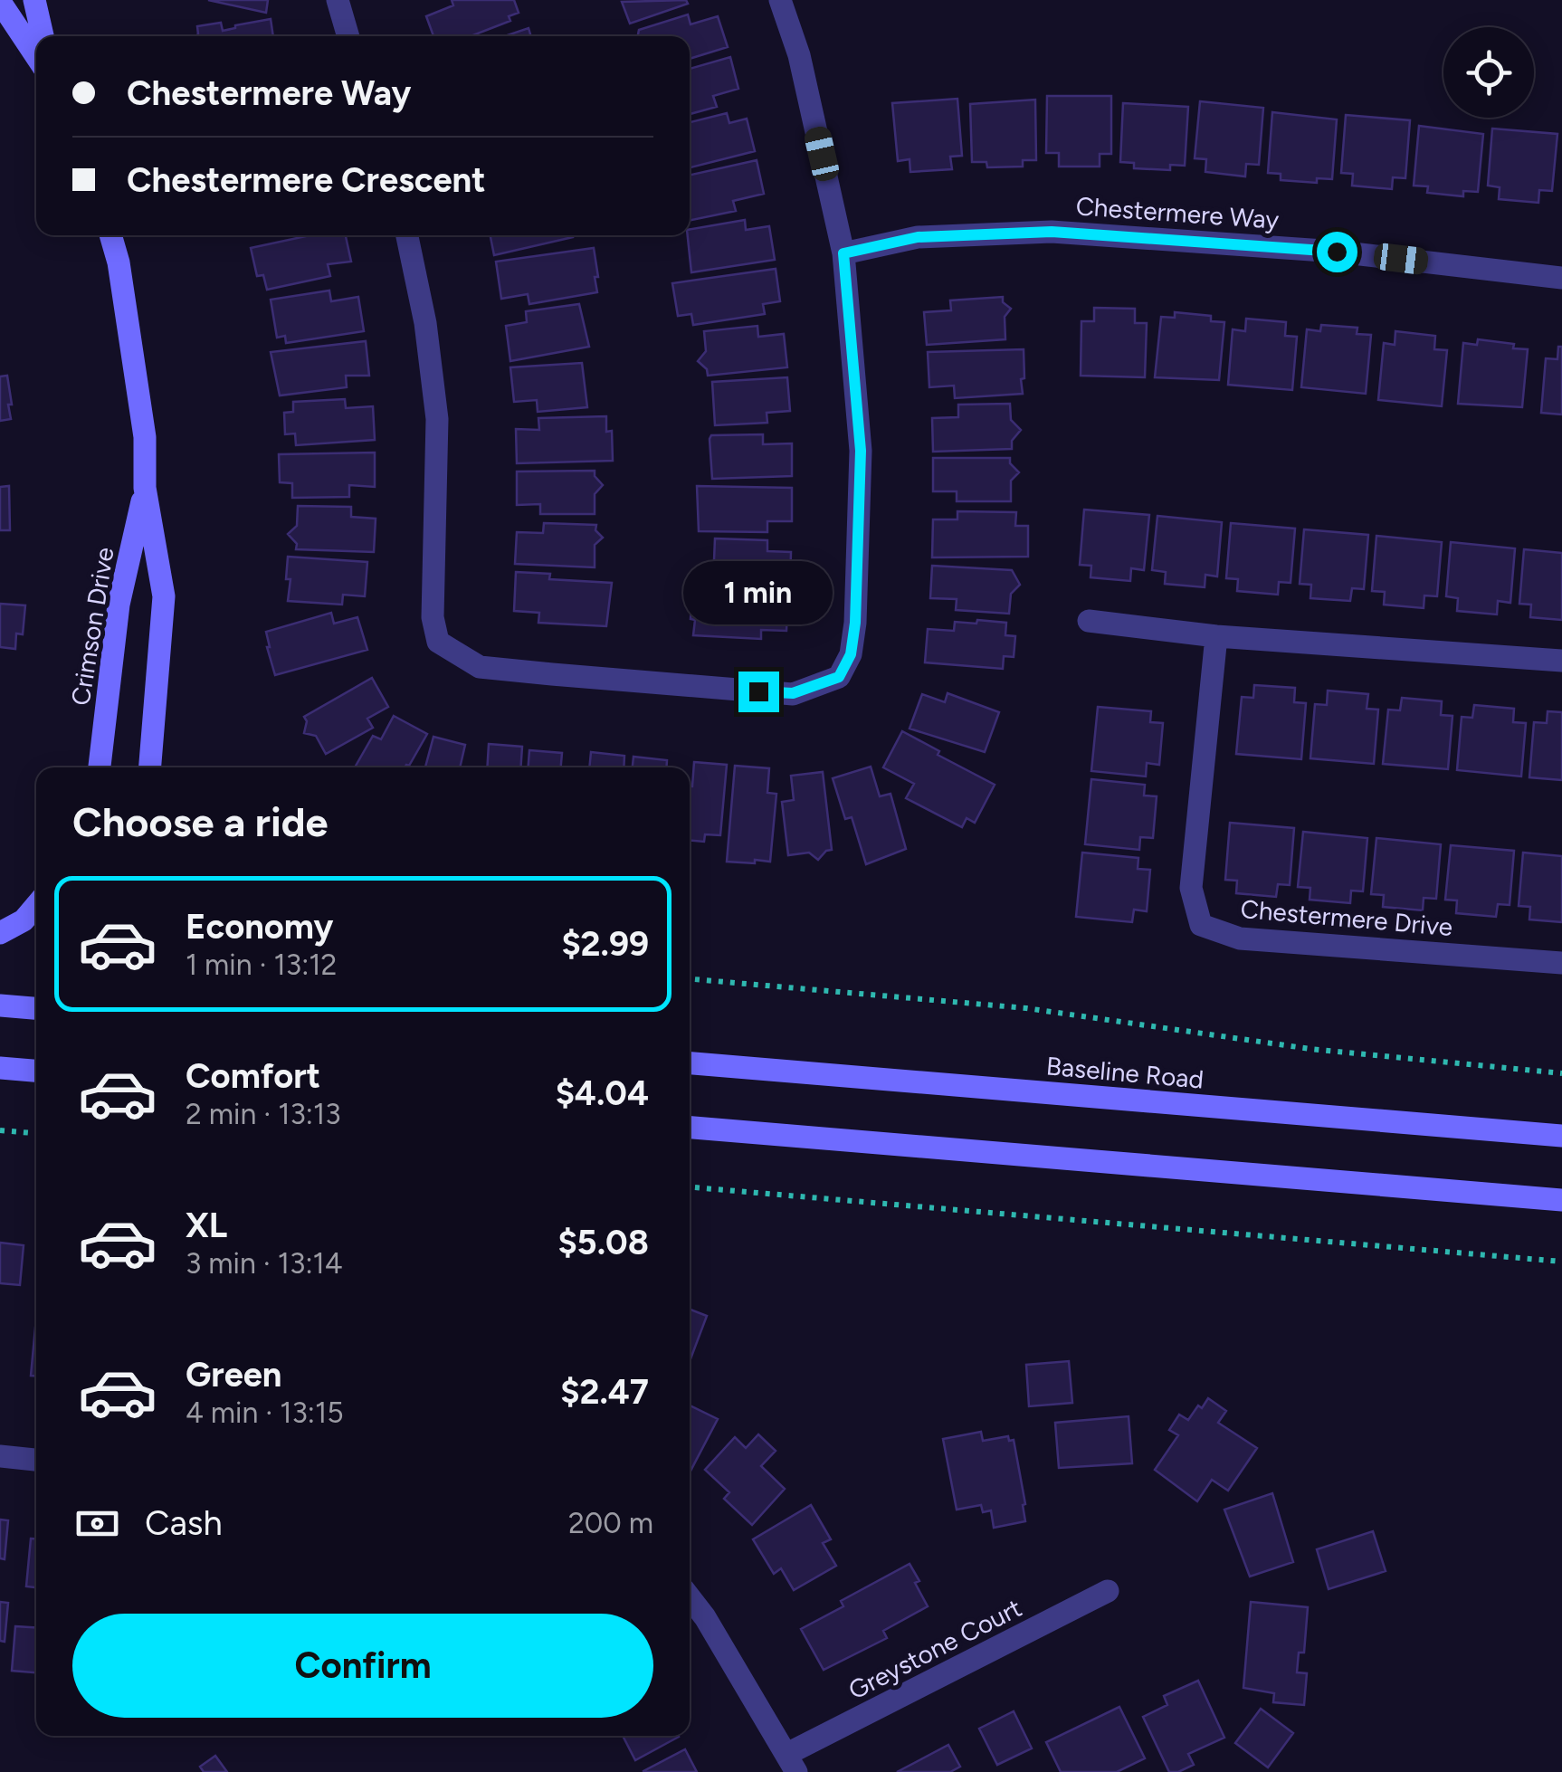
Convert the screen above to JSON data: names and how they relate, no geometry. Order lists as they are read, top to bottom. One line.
{"streets":{"main road":["Crimson Drive","Baseline Road"],"street":["Chestermere Way","Chestermere Drive","Greystone Court"]},"page":{"banner":["Chestermere Way","Chestermere Crescent"],"bubble":"1 min","heading":"Choose a ride","list":[{"name":"Economy","note":"1 min · 13:12","value":"$2.99"},{"name":"Comfort","note":"2 min · 13:13","value":"$4.04"},{"name":"XL","note":"3 min · 13:14","value":"$5.08"},{"name":"Green","note":"4 min · 13:15","value":"$2.47"}],"pay":["Cash","200 m"],"buttons":"Confirm"}}
